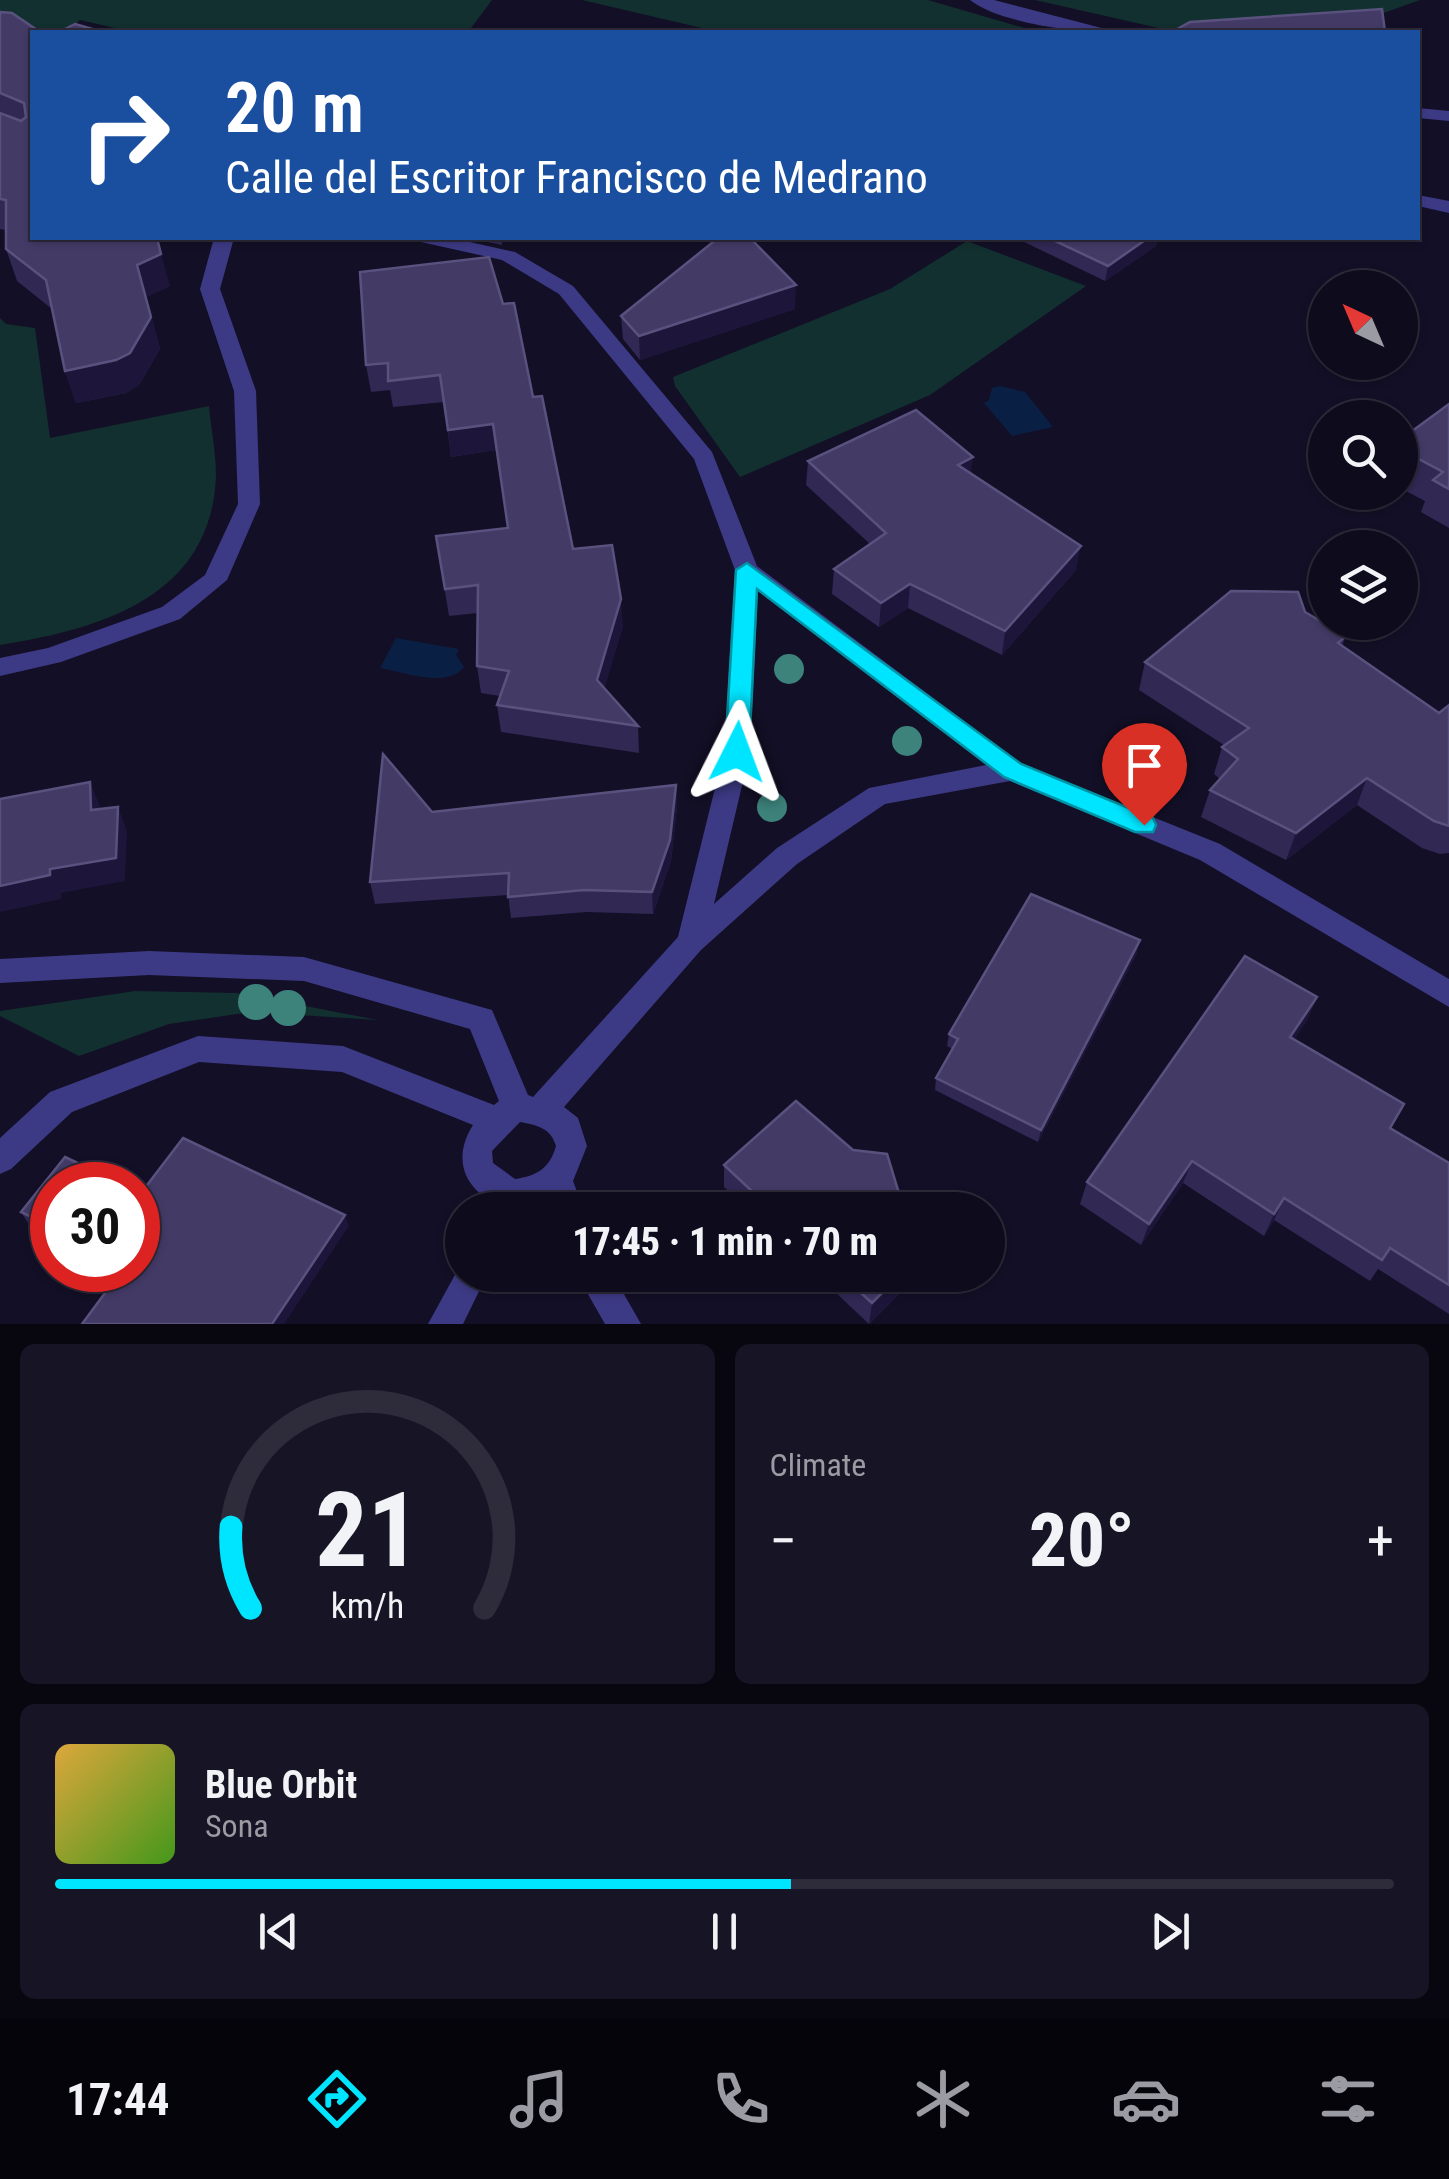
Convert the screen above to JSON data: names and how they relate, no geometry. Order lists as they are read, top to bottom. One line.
{"north":"top left","page":{"turn":["20 m","Calle del Escritor Francisco de Medrano"],"limit":"30","trip":"17:45 · 1 min · 70 m","tile":"Climate","heat":["−","20°","+"],"song":["Blue Orbit","Sona"],"tabs":"17:44","gauge":["21","km/h"]}}
